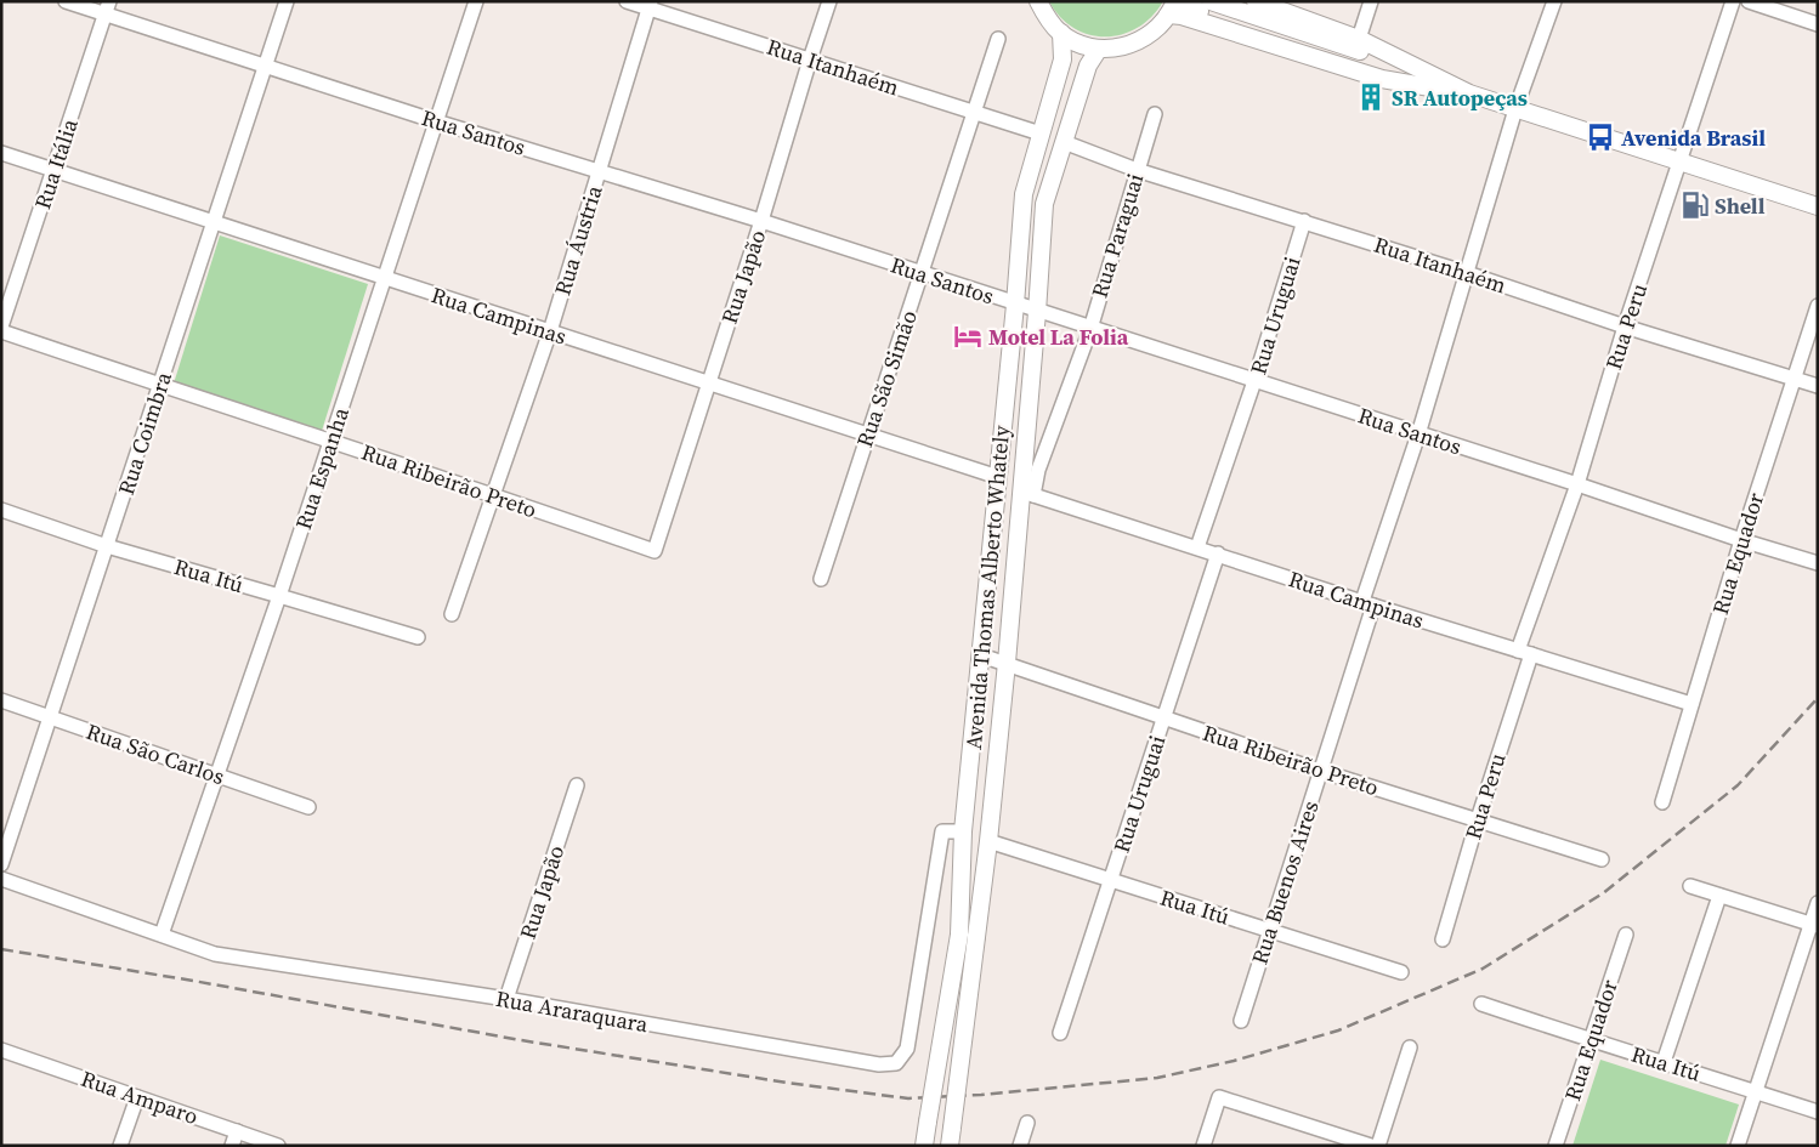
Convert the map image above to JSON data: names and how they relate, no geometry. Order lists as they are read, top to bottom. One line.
{"streets":{"main road":["Avenida Thomas Alberto Whately"],"street":["Rua Itanhaém","Rua Santos","Rua Itália","Rua Paraguai","Rua Áustria","Rua Japão","Rua Campinas","Rua Uruguai","Rua Peru","Rua São Simão","Rua Coimbra","Rua Espanha","Rua Ribeirão Preto","Rua Equador","Rua Itú","Rua São Carlos","Rua Buenos Aires","Rua Araraquara","Rua Amparo"]},"crossings":[["Rua Itanhaém","Rua Paraguai"],["Rua Itanhaém","Rua Áustria"],["Rua Itanhaém","Rua Japão"],["Rua Itanhaém","Rua Uruguai"],["Rua Itanhaém","Rua Peru"],["Rua Itanhaém","Rua São Simão"],["Rua Itanhaém","Rua Equador"],["Rua Itanhaém","Avenida Thomas Alberto Whately"],["Rua Itanhaém","Rua Buenos Aires"],["Rua Santos","Rua Itália"],["Rua Santos","Rua Paraguai"],["Rua Santos","Rua Áustria"],["Rua Santos","Rua Japão"],["Rua Santos","Rua Uruguai"],["Rua Santos","Rua Peru"],["Rua Santos","Rua São Simão"],["Rua Santos","Rua Coimbra"],["Rua Santos","Rua Espanha"],["Rua Santos","Rua Equador"],["Rua Santos","Avenida Thomas Alberto Whately"],["Rua Santos","Rua Buenos Aires"],["Rua Itália","Rua Campinas"],["Rua Paraguai","Rua Campinas"],["Rua Paraguai","Avenida Thomas Alberto Whately"],["Rua Áustria","Rua Campinas"],["Rua Áustria","Rua Ribeirão Preto"],["Rua Japão","Rua Campinas"],["Rua Japão","Rua Ribeirão Preto"],["Rua Japão","Rua Araraquara"],["Rua Campinas","Rua Uruguai"],["Rua Campinas","Rua Peru"],["Rua Campinas","Rua São Simão"],["Rua Campinas","Rua Coimbra"],["Rua Campinas","Rua Espanha"],["Rua Campinas","Rua Equador"],["Rua Campinas","Avenida Thomas Alberto Whately"],["Rua Campinas","Rua Buenos Aires"],["Rua Uruguai","Rua Ribeirão Preto"],["Rua Uruguai","Rua Itú"],["Rua Peru","Rua Ribeirão Preto"],["Rua Coimbra","Rua Ribeirão Preto"],["Rua Coimbra","Rua Itú"],["Rua Coimbra","Rua São Carlos"],["Rua Espanha","Rua Ribeirão Preto"],["Rua Espanha","Rua Itú"],["Rua Espanha","Rua São Carlos"],["Rua Espanha","Rua Araraquara"],["Rua Ribeirão Preto","Avenida Thomas Alberto Whately"],["Rua Ribeirão Preto","Rua Buenos Aires"],["Rua Equador","Rua Itú"],["Rua Itú","Avenida Thomas Alberto Whately"],["Rua Itú","Rua Buenos Aires"],["Avenida Thomas Alberto Whately","Rua Araraquara"]],"places":{"building":["SR Autopeças"],"bus stop":["Avenida Brasil"],"fuel station":["Shell"],"hotel":["Motel La Folia"]}}
